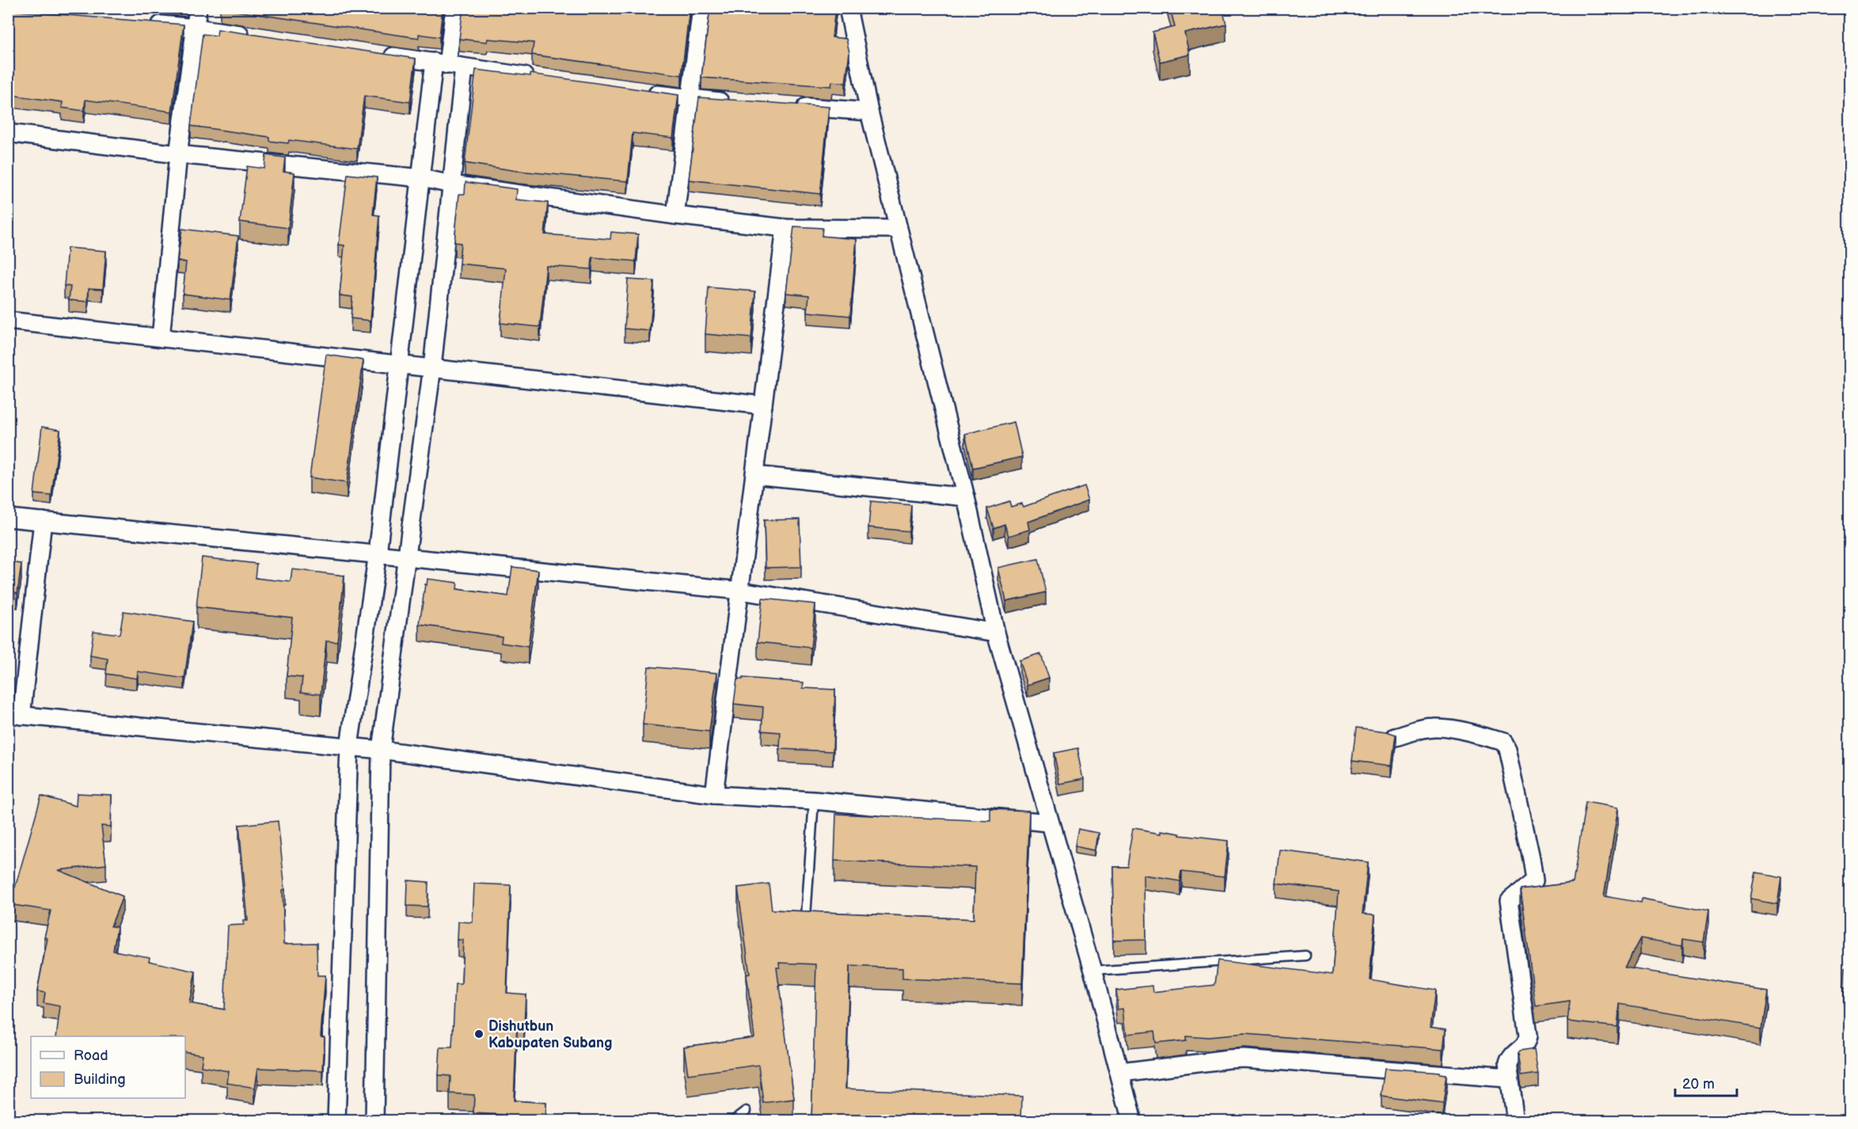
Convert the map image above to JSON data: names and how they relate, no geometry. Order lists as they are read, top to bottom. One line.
{"places":["Dishutbun Kabupaten Subang"],"legend":["Road","Building"],"scale_bar":"20 m"}
